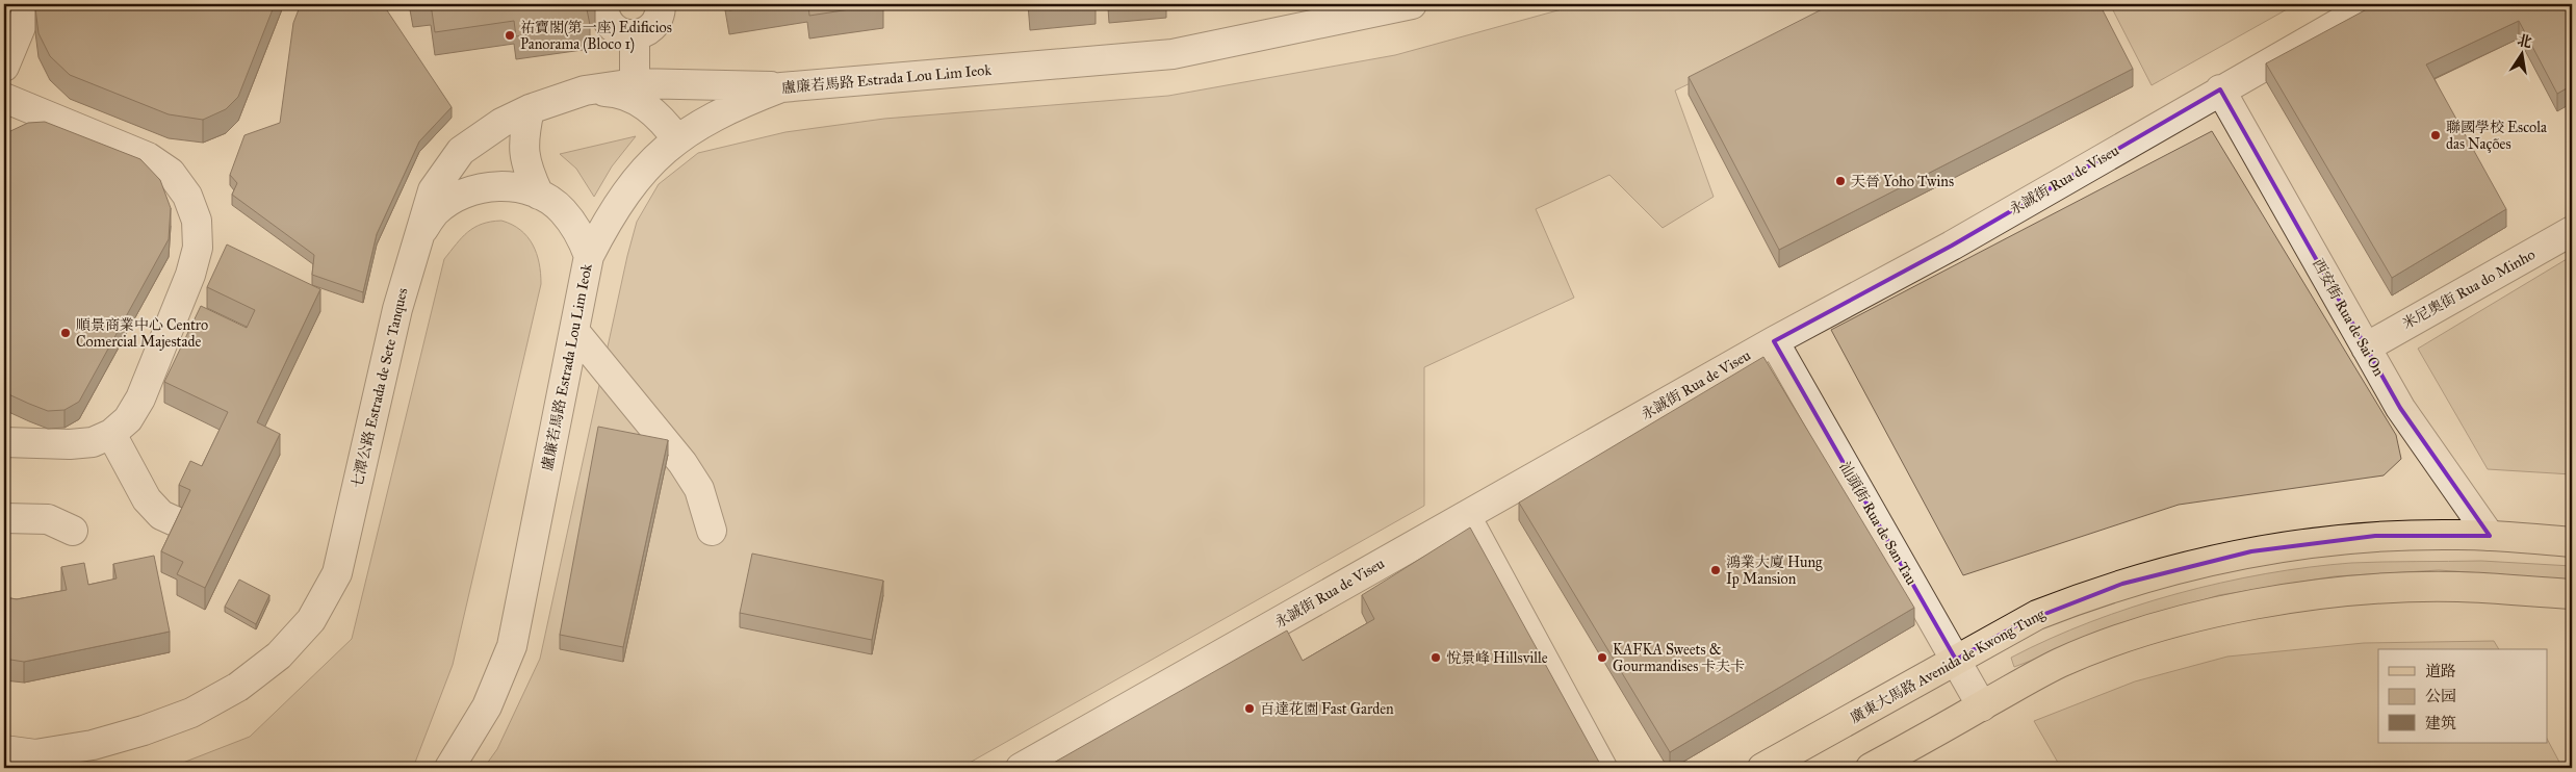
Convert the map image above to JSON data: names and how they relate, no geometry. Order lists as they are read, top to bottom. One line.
{"streets":{"main road":["廣東大馬路 Avenida de Kwong Tung"],"street":["盧廉若馬路 Estrada Lou Lim Ieok","永誠街 Rua de Viseu","米尼奧街 Rua do Minho","西安街 Rua de Sai On","七潭公路 Estrada de Sete Tanques","汕頭街 Rua de San Tau"]},"crossings":[["盧廉若馬路 Estrada Lou Lim Ieok","七潭公路 Estrada de Sete Tanques"],["永誠街 Rua de Viseu","西安街 Rua de Sai On"],["永誠街 Rua de Viseu","汕頭街 Rua de San Tau"],["米尼奧街 Rua do Minho","西安街 Rua de Sai On"],["西安街 Rua de Sai On","廣東大馬路 Avenida de Kwong Tung"],["汕頭街 Rua de San Tau","廣東大馬路 Avenida de Kwong Tung"]],"places":["祐寶閣(第一座) Edificios Panorama (Bloco 1)","聯國學校 Escola das Nações","天晉 Yoho Twins","順景商業中心 Centro Comercial Majestade","鴻業大廈 Hung Ip Mansion","悅景峰 Hillsville","KAFKA Sweets & Gourmandises 卡夫卡","百達花園 Fast Garden"],"legend":["道路","公园","建筑"],"north":"top"}
